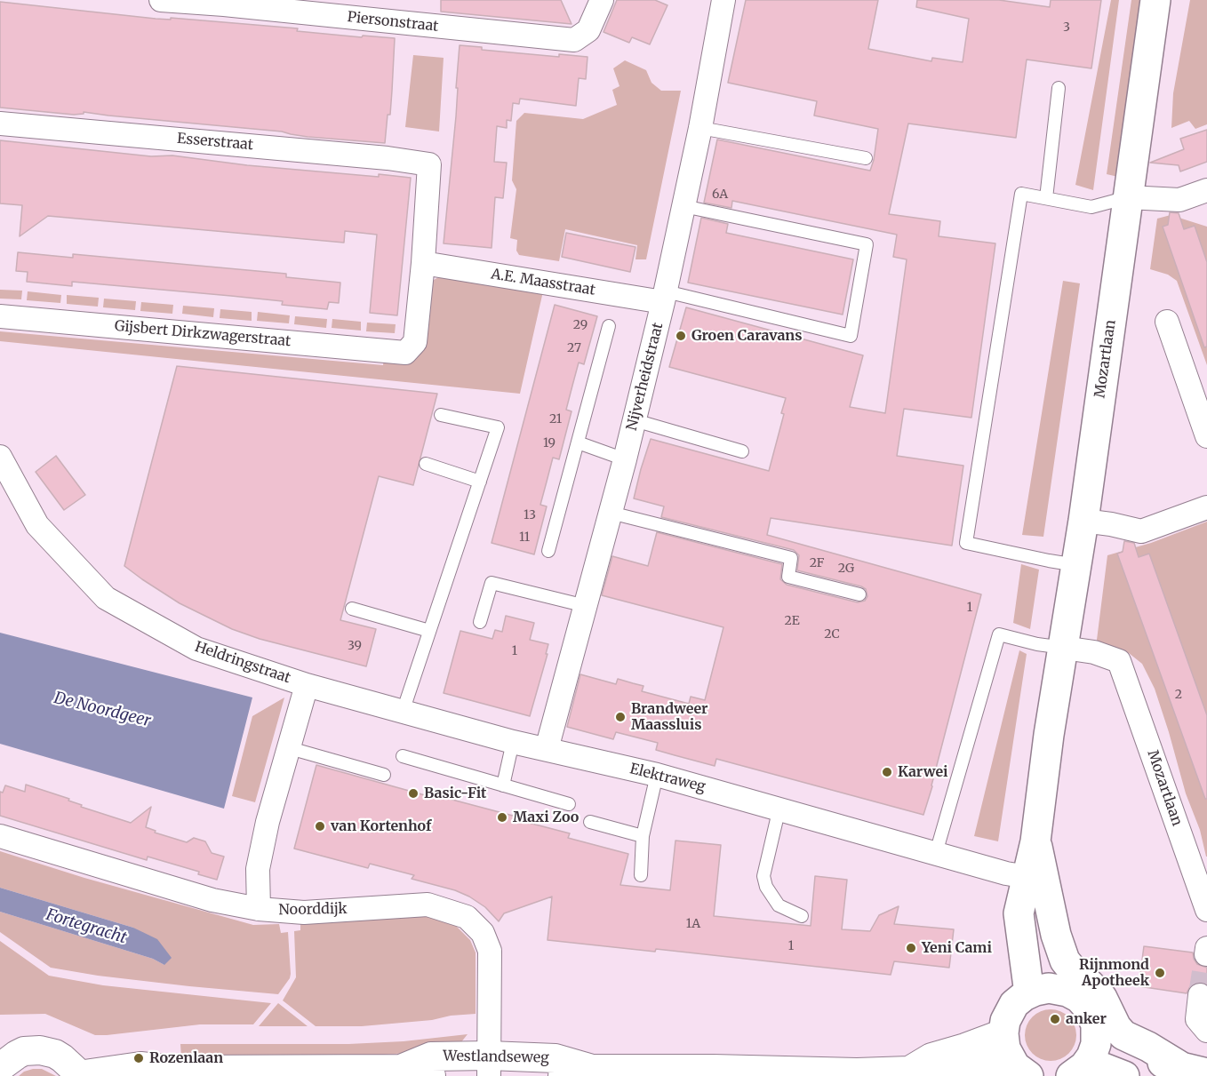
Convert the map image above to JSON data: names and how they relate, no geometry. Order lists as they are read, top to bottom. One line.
{"streets":{"main road":["Mozartlaan"],"street":["Piersonstraat","Esserstraat","A.E. Maasstraat","Gijsbert Dirkzwagerstraat","Nijverheidstraat","Heldringstraat","Elektraweg","Noorddijk","Westlandseweg"]},"crossings":[["Esserstraat","A.E. Maasstraat"],["Esserstraat","Gijsbert Dirkzwagerstraat"],["A.E. Maasstraat","Gijsbert Dirkzwagerstraat"],["A.E. Maasstraat","Nijverheidstraat"],["Mozartlaan","Elektraweg"],["Nijverheidstraat","Elektraweg"],["Heldringstraat","Elektraweg"],["Heldringstraat","Noorddijk"],["Noorddijk","Westlandseweg"]],"water":["De Noordgeer","Fortegracht"],"places":["Groen Caravans","Brandweer Maassluis","Karwei","Basic-Fit","Maxi Zoo","van Kortenhof","Yeni Cami","Rijnmond Apotheek","anker","Rozenlaan"],"house_numbers":["3","6A","29","27","21","19","13","11","2F","2G","1","2E","2C","39","1","2","1A","1"]}
